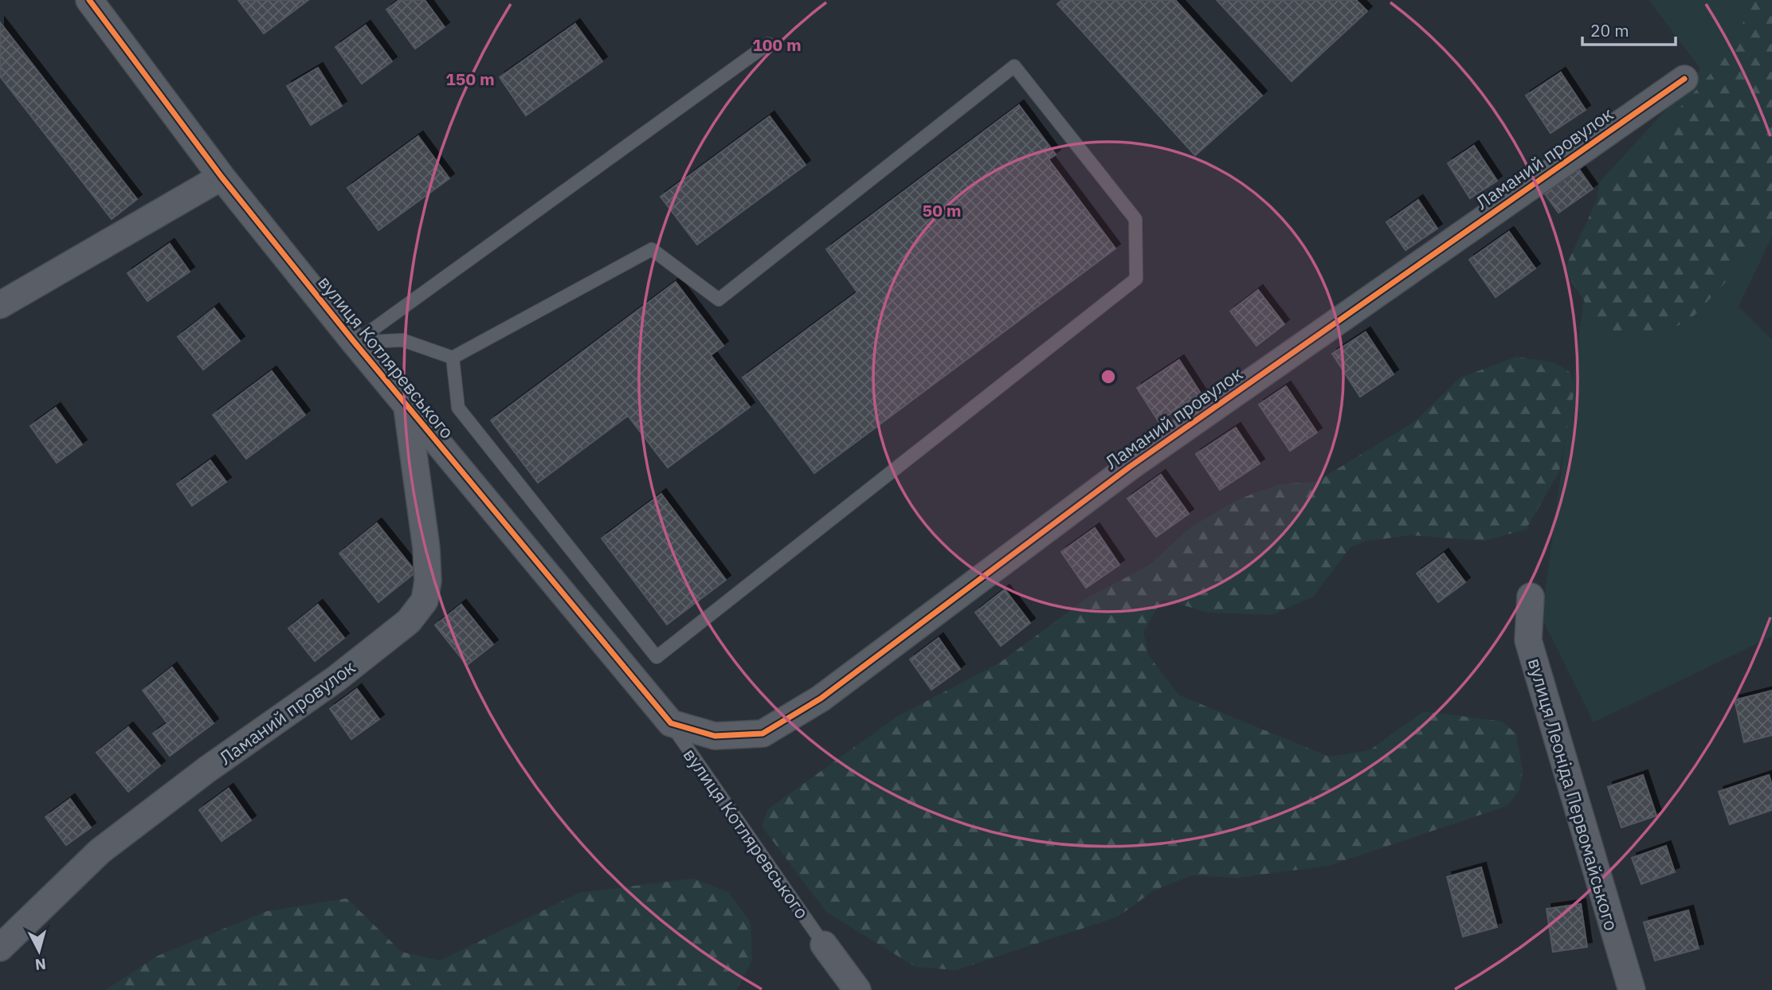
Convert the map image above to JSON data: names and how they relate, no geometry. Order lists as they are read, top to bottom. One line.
{"streets":{"street":["Ламаний провулок","вулиця Котляревського","вулиця Леоніда Первомайського"]},"crossings":[["Ламаний провулок","вулиця Котляревського"]],"scale_bar":"20 m","north":"bottom","rings":["100 m","150 m","50 m"]}
